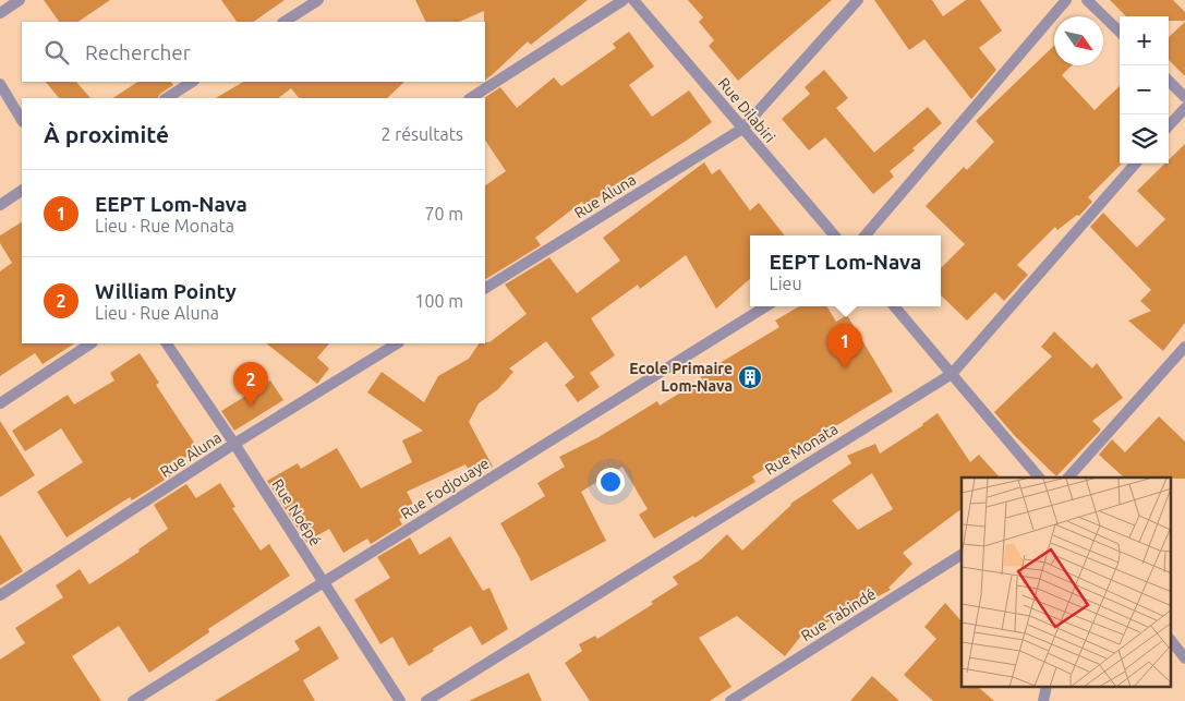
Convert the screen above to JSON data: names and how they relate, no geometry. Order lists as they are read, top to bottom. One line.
{"streets":{"street":["Rue Dilabiri","Rue Aluna","Rue Monata","Rue Fodjouaye","Rue Noépé","Rue Tabindé"]},"crossings":[["Rue Dilabiri","Rue Aluna"],["Rue Aluna","Rue Noépé"],["Rue Fodjouaye","Rue Noépé"]],"places":{"building":["Ecole Primaire Lom-Nava"]},"north":"bottom right","page":{"map_buttons":["+","−"],"search":"Rechercher","heading":["À proximité","2 résultats"],"list":[{"mark":"1","name":"EEPT Lom-Nava","note":"Lieu · Rue Monata","value":"70 m"},{"mark":"2","name":"William Pointy","note":"Lieu · Rue Aluna","value":"100 m"}],"popup":["EEPT Lom-Nava","Lieu"],"pins":["1","2"]}}
